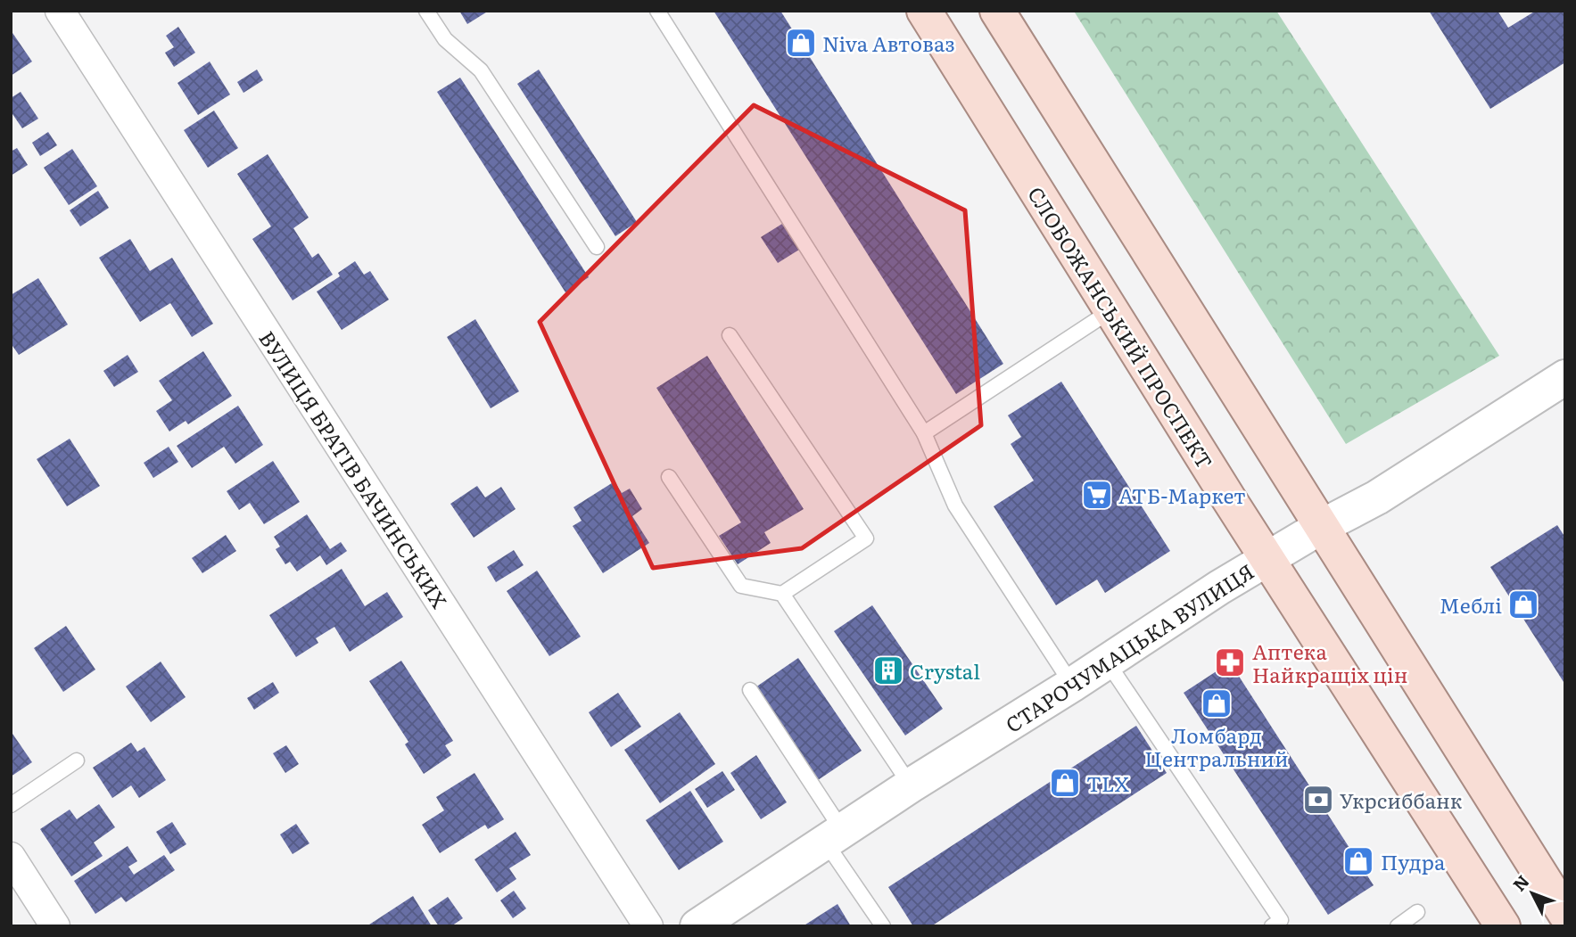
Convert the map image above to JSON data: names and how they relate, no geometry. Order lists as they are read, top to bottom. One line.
{"streets":{"main road":["СЛОБОЖАНСЬКИЙ ПРОСПЕКТ"],"street":["ВУЛИЦЯ БРАТІВ БАЧИНСЬКИХ","СТАРОЧУМАЦЬКА ВУЛИЦЯ"]},"crossings":[["СЛОБОЖАНСЬКИЙ ПРОСПЕКТ","СТАРОЧУМАЦЬКА ВУЛИЦЯ"]],"places":{"shop":["Niva Автоваз","Меблі","Ломбард Центральний","TLX","Пудра"],"supermarket":["АТБ-Маркет"],"pharmacy":["Аптека Найкращiх цiн"],"building":["Crystal"],"bank":["Укрсиббанк"]},"north":"top left"}
